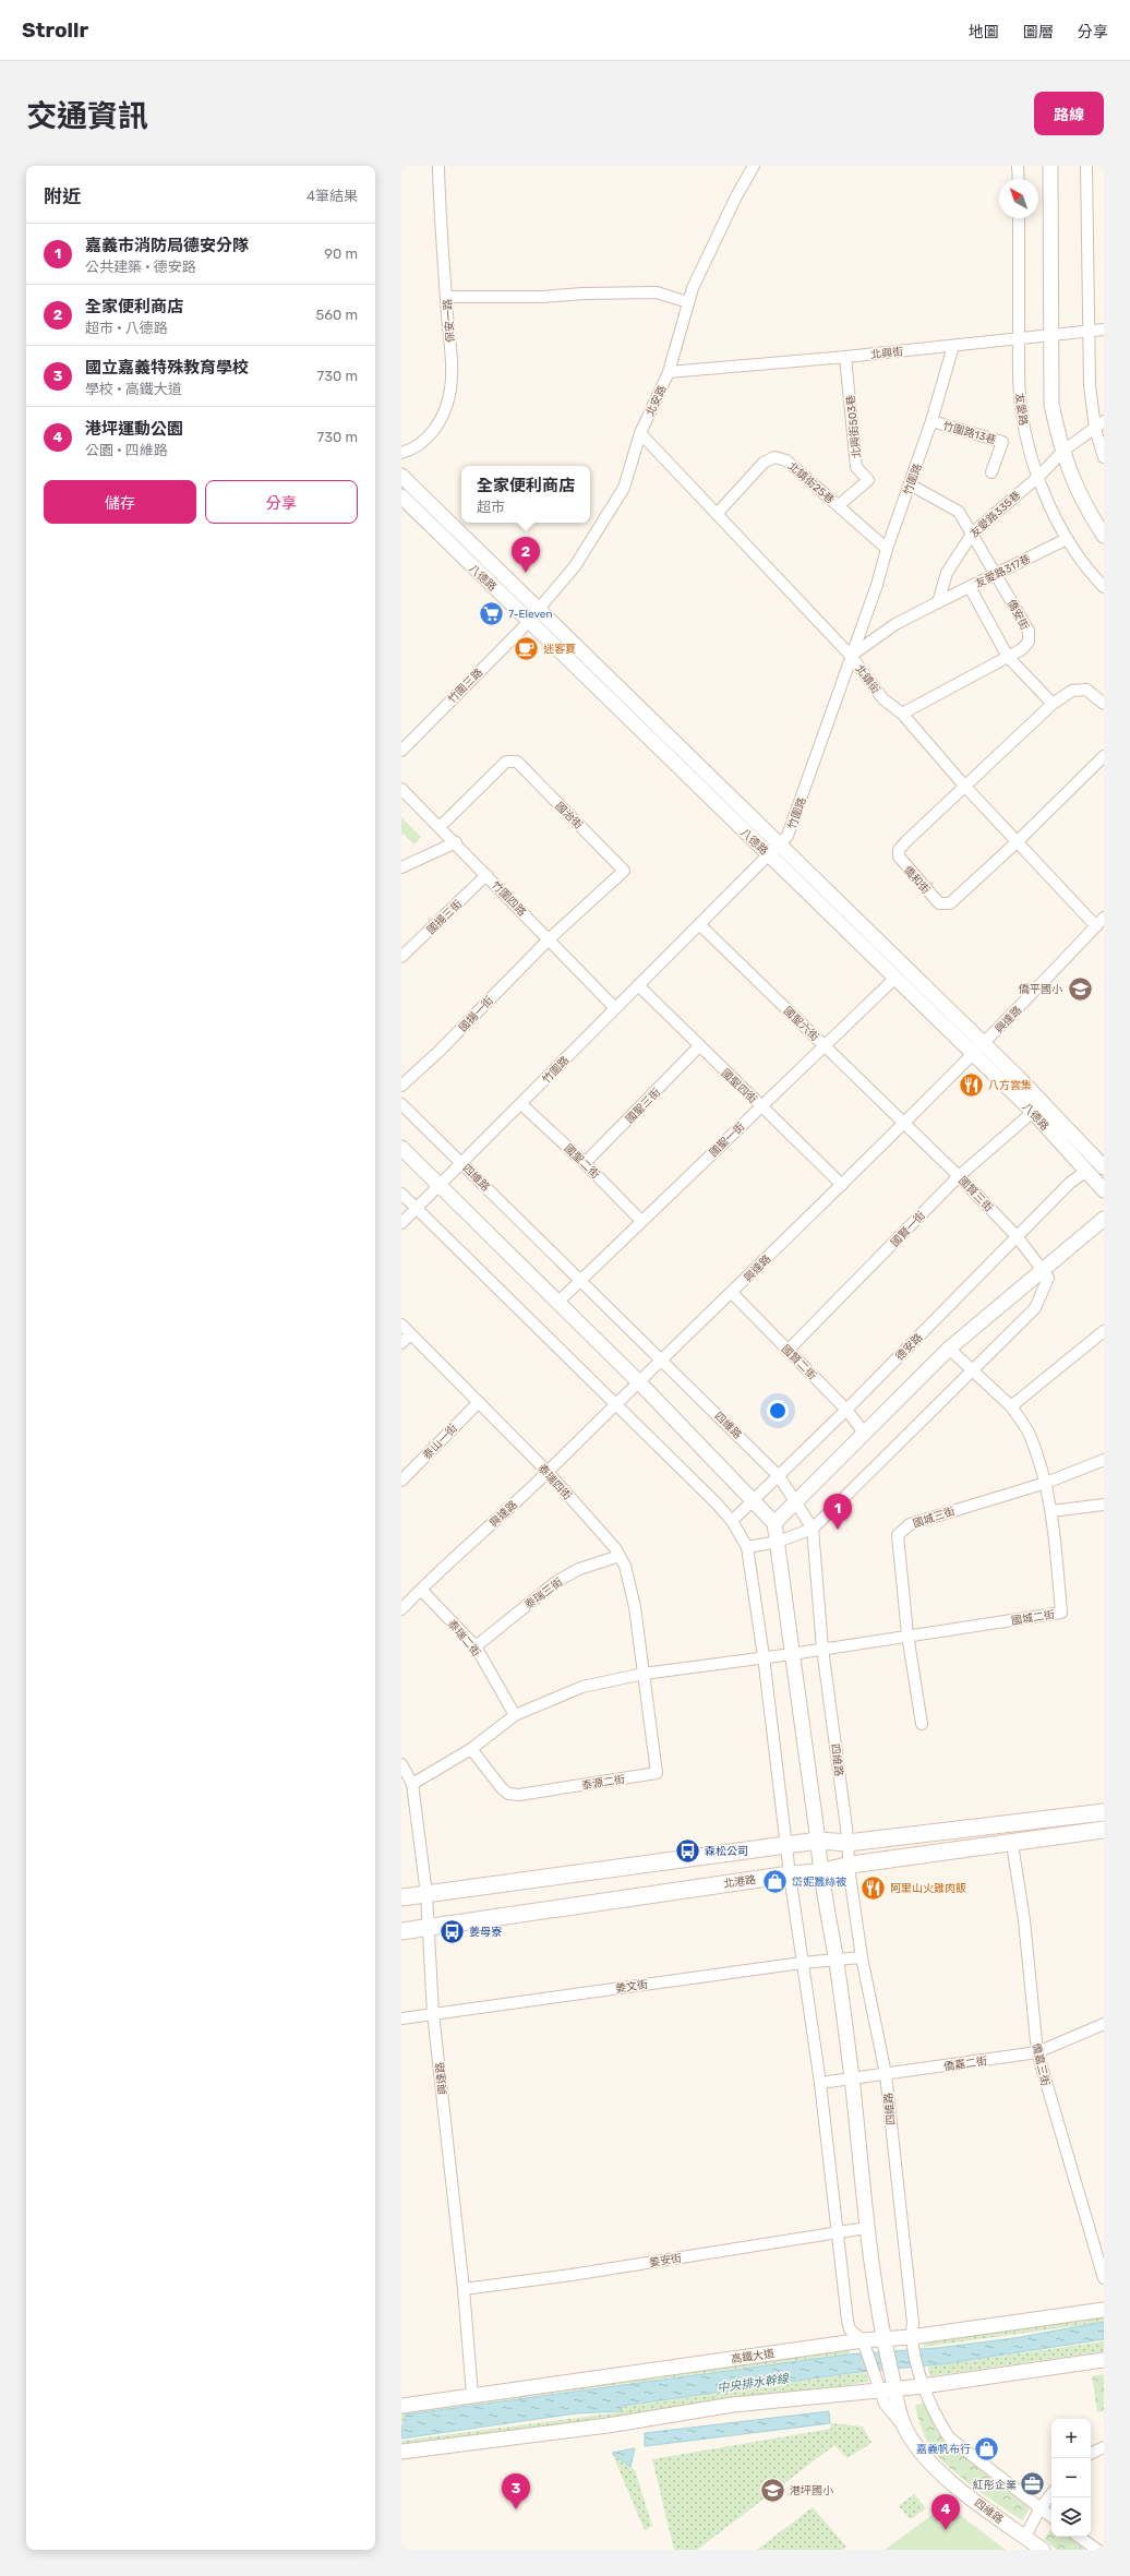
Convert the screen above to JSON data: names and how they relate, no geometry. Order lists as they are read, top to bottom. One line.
{"streets":{"main road":["北港路"],"street":["保安一路","北興街","北安路","友愛路","北興街503巷","竹圍路13巷","竹圍路","北鎮街25巷","友愛路335巷","友愛路317巷","八德路","僑安街","北鎮街","竹圍三路","國治街","僑和街","竹圍四路","國揚三街","國揚一街","興達路","國聖六街","國聖四街","國聖三街","國聖一街","國聖二街","四維路","國賢三街","國賢一街","德安路","國賢二街","泰山一街","泰瑞四街","國城三街","泰瑞三街","國城二街","泰瑞二街","泰源二街","姜文街","僑嘉二街","僑嘉三街","姜安街","高鐵大道"]},"crossings":[["北興街","北安路"],["北興街","友愛路"],["北興街","北興街503巷"],["北興街","竹圍路"],["北安路","八德路"],["北安路","北鎮街"],["北安路","竹圍三路"],["友愛路","友愛路335巷"],["友愛路","友愛路317巷"],["北興街503巷","北鎮街25巷"],["竹圍路13巷","竹圍路"],["竹圍路","北鎮街25巷"],["竹圍路","八德路"],["竹圍路","僑安街"],["竹圍路","北鎮街"],["竹圍路","竹圍四路"],["竹圍路","國聖六街"],["竹圍路","國聖四街"],["竹圍路","國聖二街"],["竹圍路","四維路"],["北鎮街25巷","北鎮街"],["友愛路335巷","友愛路317巷"],["友愛路335巷","僑安街"],["友愛路317巷","僑安街"],["八德路","竹圍三路"],["八德路","興達路"],["八德路","國聖一街"],["八德路","國賢一街"],["八德路","德安路"],["僑安街","北鎮街"],["北鎮街","僑和街"],["北鎮街","興達路"],["國治街","竹圍四路"],["國治街","國揚一街"],["竹圍四路","國揚三街"],["竹圍四路","國揚一街"],["興達路","國聖六街"],["興達路","國聖四街"],["興達路","四維路"],["興達路","國賢三街"],["興達路","國賢二街"],["興達路","泰瑞四街"],["興達路","國城二街"],["興達路","泰瑞二街"],["興達路","北港路"],["興達路","姜文街"],["興達路","姜安街"],["興達路","高鐵大道"],["國聖六街","國聖一街"],["國聖六街","國賢三街"],["國聖四街","國聖三街"],["國聖四街","國聖一街"],["國聖三街","國聖二街"],["國聖一街","國聖二街"],["國聖一街","四維路"],["四維路","德安路"],["四維路","國城二街"],["四維路","北港路"],["四維路","姜文街"],["四維路","僑嘉二街"],["四維路","姜安街"],["四維路","高鐵大道"],["國賢三街","國賢一街"],["國賢三街","德安路"],["國賢一街","國賢二街"],["德安路","國賢二街"],["泰山一街","泰瑞四街"],["泰瑞四街","泰瑞三街"],["泰瑞四街","國城二街"],["泰瑞四街","泰源二街"],["國城三街","國城二街"],["泰瑞三街","泰瑞二街"],["國城二街","泰瑞二街"],["國城二街","泰源二街"],["北港路","僑嘉三街"],["僑嘉二街","僑嘉三街"]],"water":["中央排水幹線"],"places":{"supermarket":["7-Eleven"],"cafe":["迷客夏"],"school or university":["僑平國小","港坪國小"],"restaurant":["八方雲集","阿里山火雞肉飯"],"bus stop":["森松公司","姜母寮"],"shop":["岱妮蠶絲被","嘉義帆布行"],"office":["紅彤企業"]},"north":"top left","page":{"header":"Strollr","nav":["地圖","圖層","分享"],"title":"交通資訊","buttons":["路線",["儲存","分享"]],"heading":["附近","4筆結果"],"list":[{"mark":"1","name":"嘉義市消防局德安分隊","note":"公共建築 · 德安路","value":"90 m"},{"mark":"2","name":"全家便利商店","note":"超市 · 八德路","value":"560 m"},{"mark":"3","name":"國立嘉義特殊教育學校","note":"學校 · 高鐵大道","value":"730 m"},{"mark":"4","name":"港坪運動公園","note":"公園 · 四維路","value":"730 m"}],"popup":["全家便利商店","超市"],"pins":["2","1","3","4"],"map_buttons":["+","−"]}}
